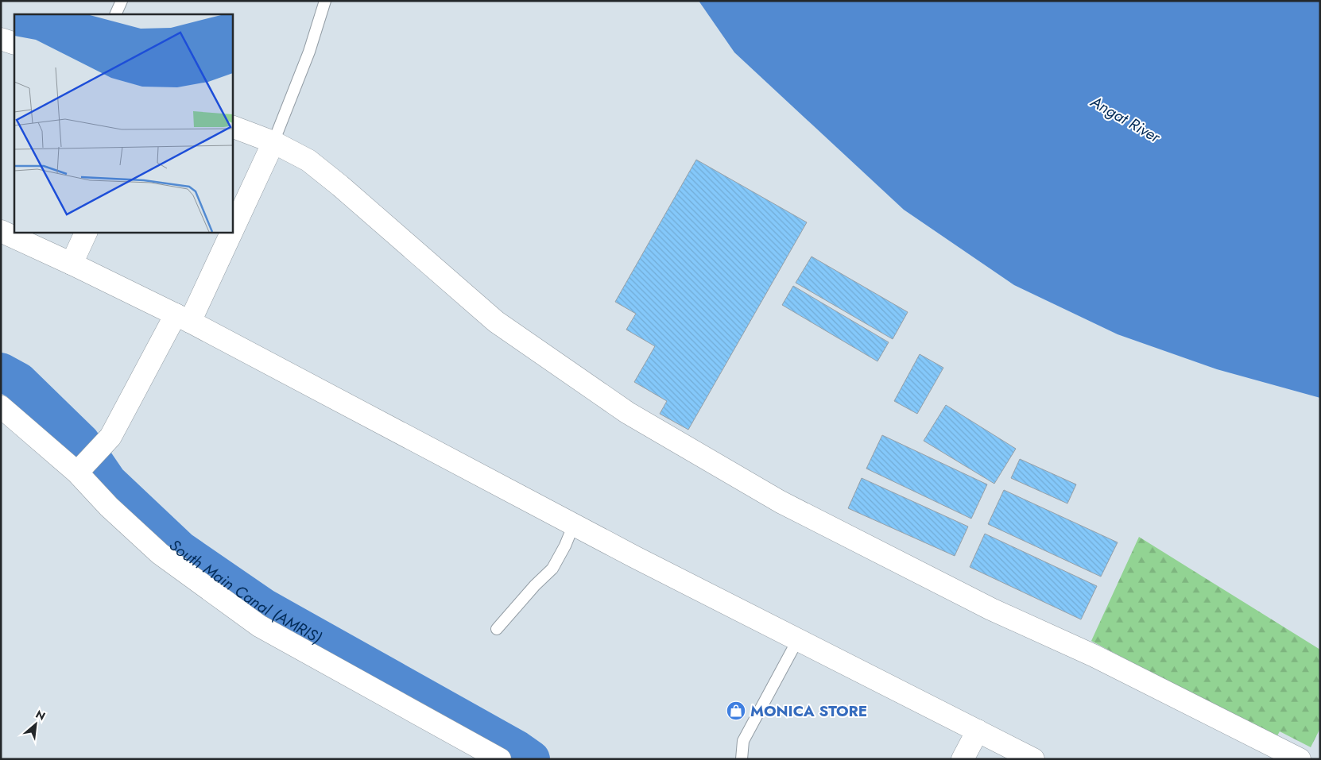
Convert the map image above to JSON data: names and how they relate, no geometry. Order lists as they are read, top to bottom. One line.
{"water":["Angat River","South Main Canal (AMRIS)"],"places":{"shop":["MONICA STORE"]},"north":"top right"}
